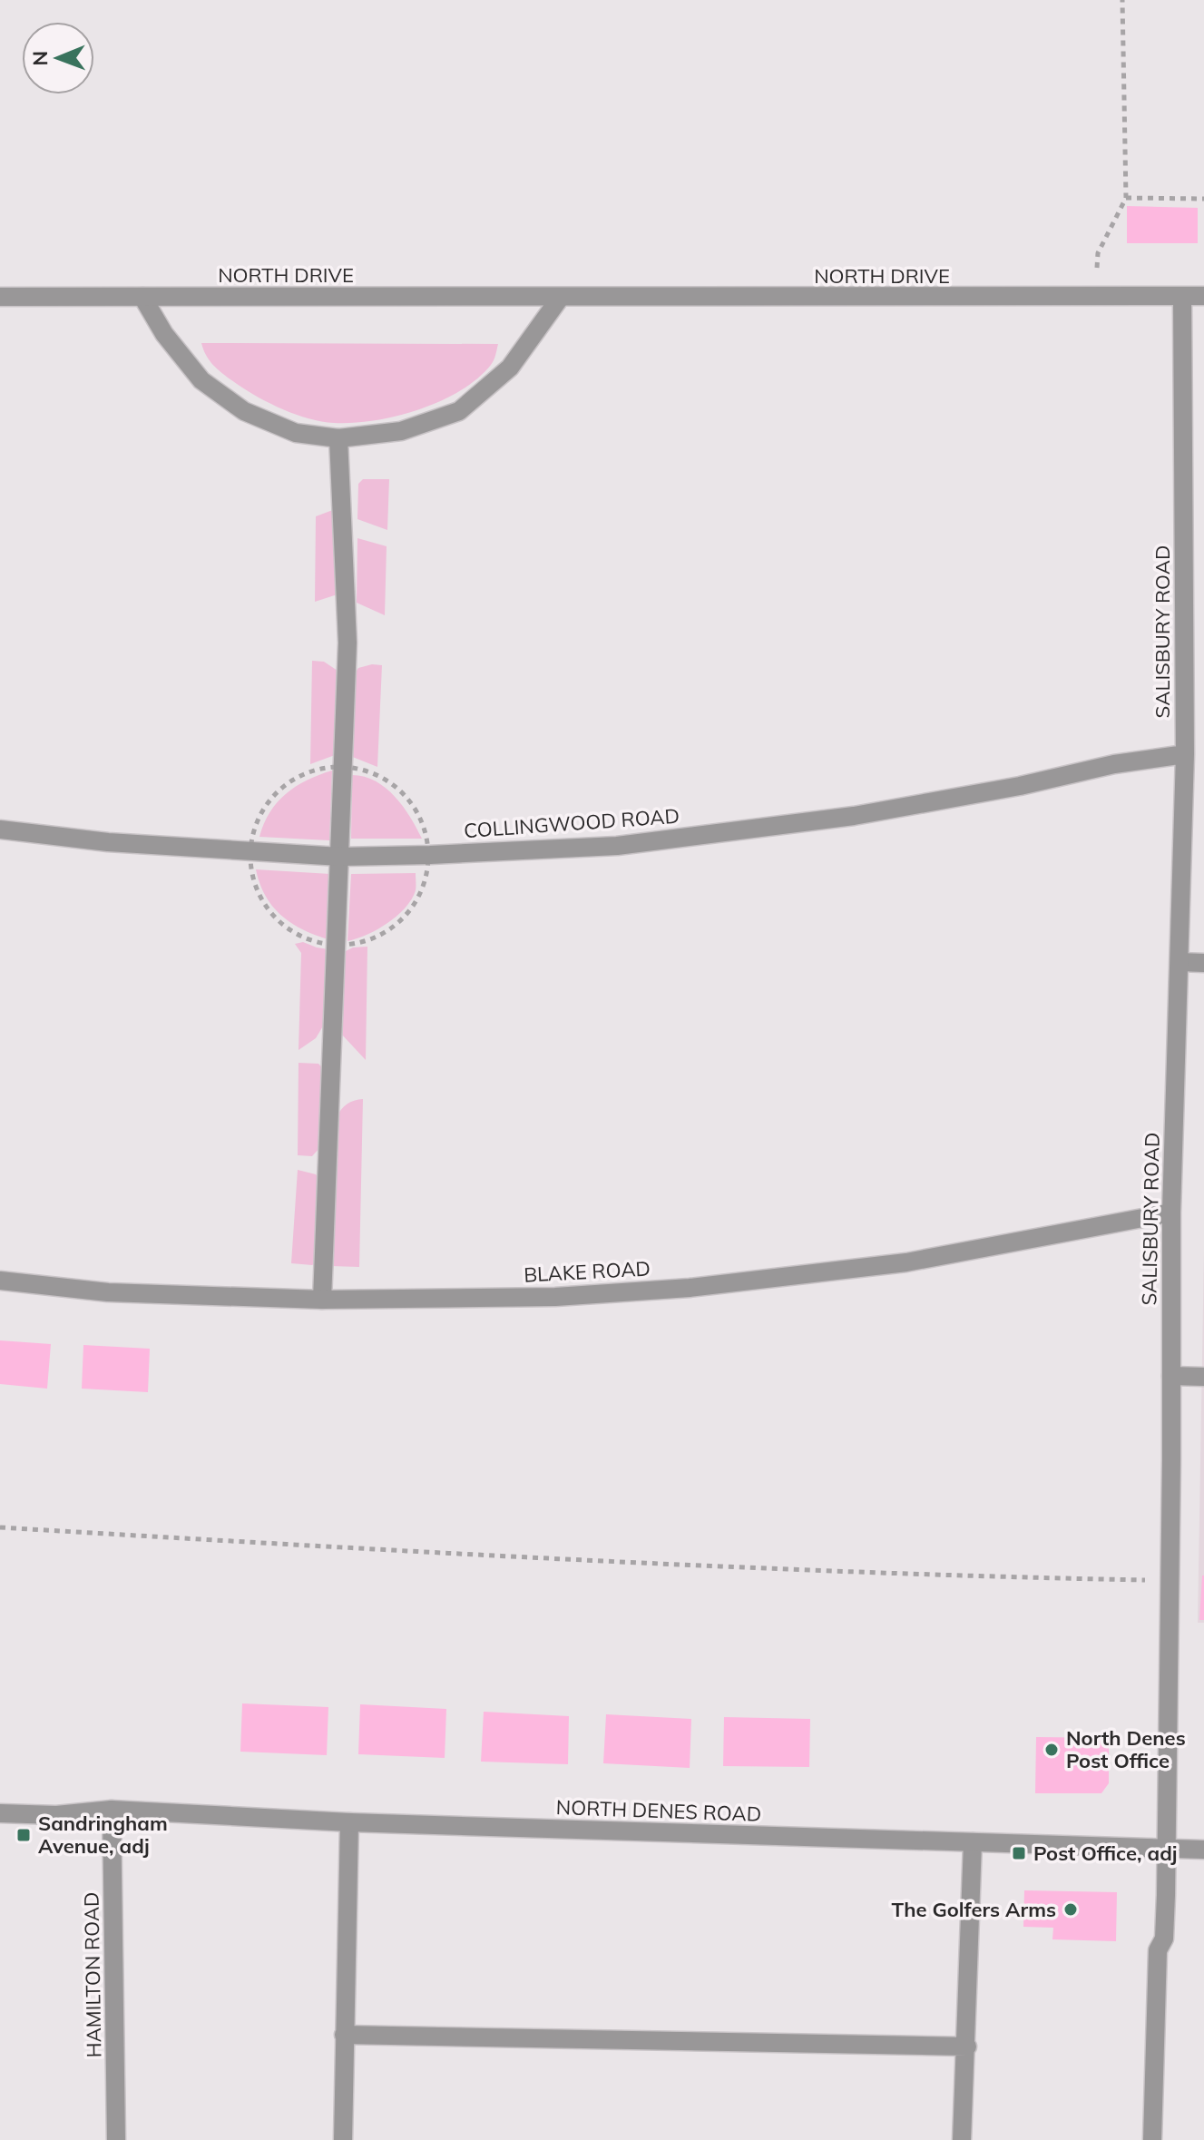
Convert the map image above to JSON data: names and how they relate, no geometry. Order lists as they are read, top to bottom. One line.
{"streets":{"street":["NORTH DRIVE","SALISBURY ROAD","COLLINGWOOD ROAD","BLAKE ROAD","NORTH DENES ROAD","HAMILTON ROAD"]},"crossings":[["NORTH DRIVE","SALISBURY ROAD"],["SALISBURY ROAD","COLLINGWOOD ROAD"],["SALISBURY ROAD","BLAKE ROAD"],["SALISBURY ROAD","NORTH DENES ROAD"],["NORTH DENES ROAD","HAMILTON ROAD"]],"places":{"other":["North Denes Post Office","The Golfers Arms"],"transit":["Sandringham Avenue, adj","Post Office, adj"]},"north":"left"}
